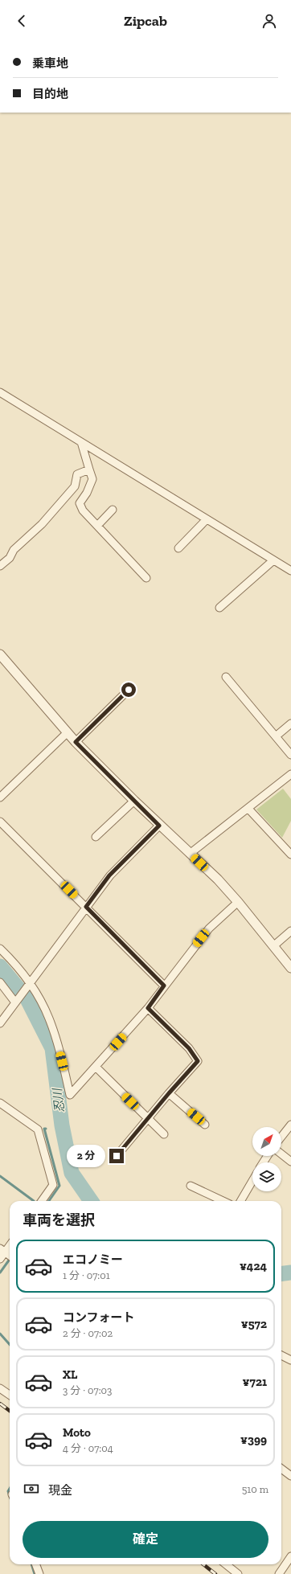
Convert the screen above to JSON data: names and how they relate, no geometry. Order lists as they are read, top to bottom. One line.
{"water":["忍川"],"north":"top right","page":{"header":"Zipcab","banner":["乗車地","目的地"],"bubble":"2 分","heading":"車両を選択","list":[{"name":"エコノミー","note":"1 分 · 07:01","value":"¥424"},{"name":"コンフォート","note":"2 分 · 07:02","value":"¥572"},{"name":"XL","note":"3 分 · 07:03","value":"¥721"},{"name":"Moto","note":"4 分 · 07:04","value":"¥399"}],"pay":["現金","510 m"],"buttons":"確定"}}
